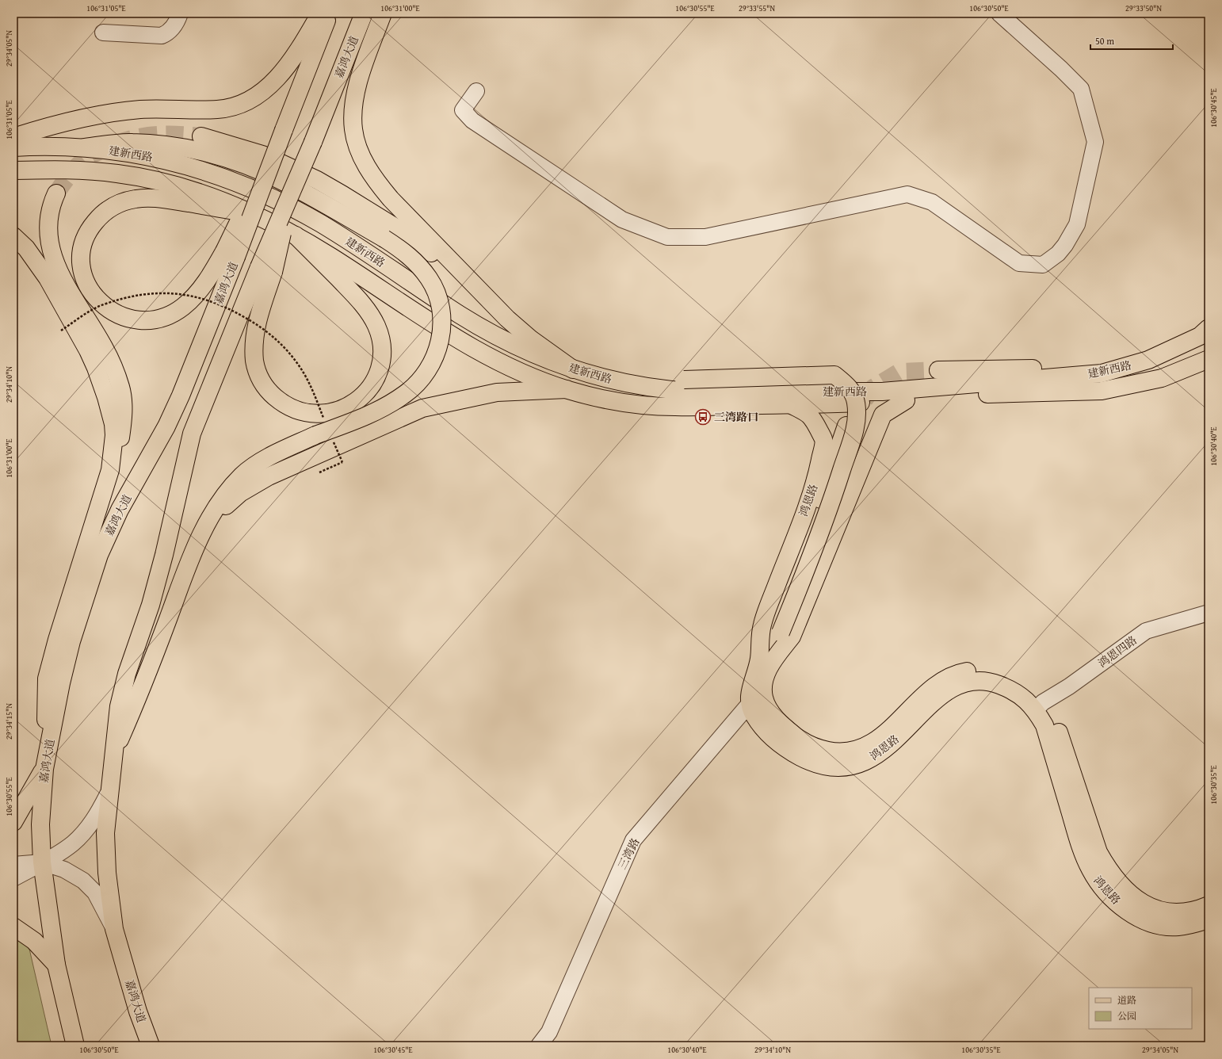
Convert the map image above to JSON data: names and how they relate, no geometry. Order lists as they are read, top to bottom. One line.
{"streets":{"main road":["嘉鸿大道","建新西路","鸿恩路"],"street":["鸿恩四路","三湾路"]},"crossings":[["建新西路","鸿恩路"],["鸿恩路","鸿恩四路"],["鸿恩路","三湾路"]],"places":{"bus stop":["三湾路口"]},"legend":["道路","公园"],"scale_bar":"50 m","coordinates":["106°31'05\"E","106°31'00\"E","106°30'55\"E","29°33'55\"N","106°30'50\"E","29°33'50\"N","29°34'05\"N","106°30'45\"E","29°34'10\"N","106°30'40\"E","29°34'15\"N","106°30'35\"E"]}
